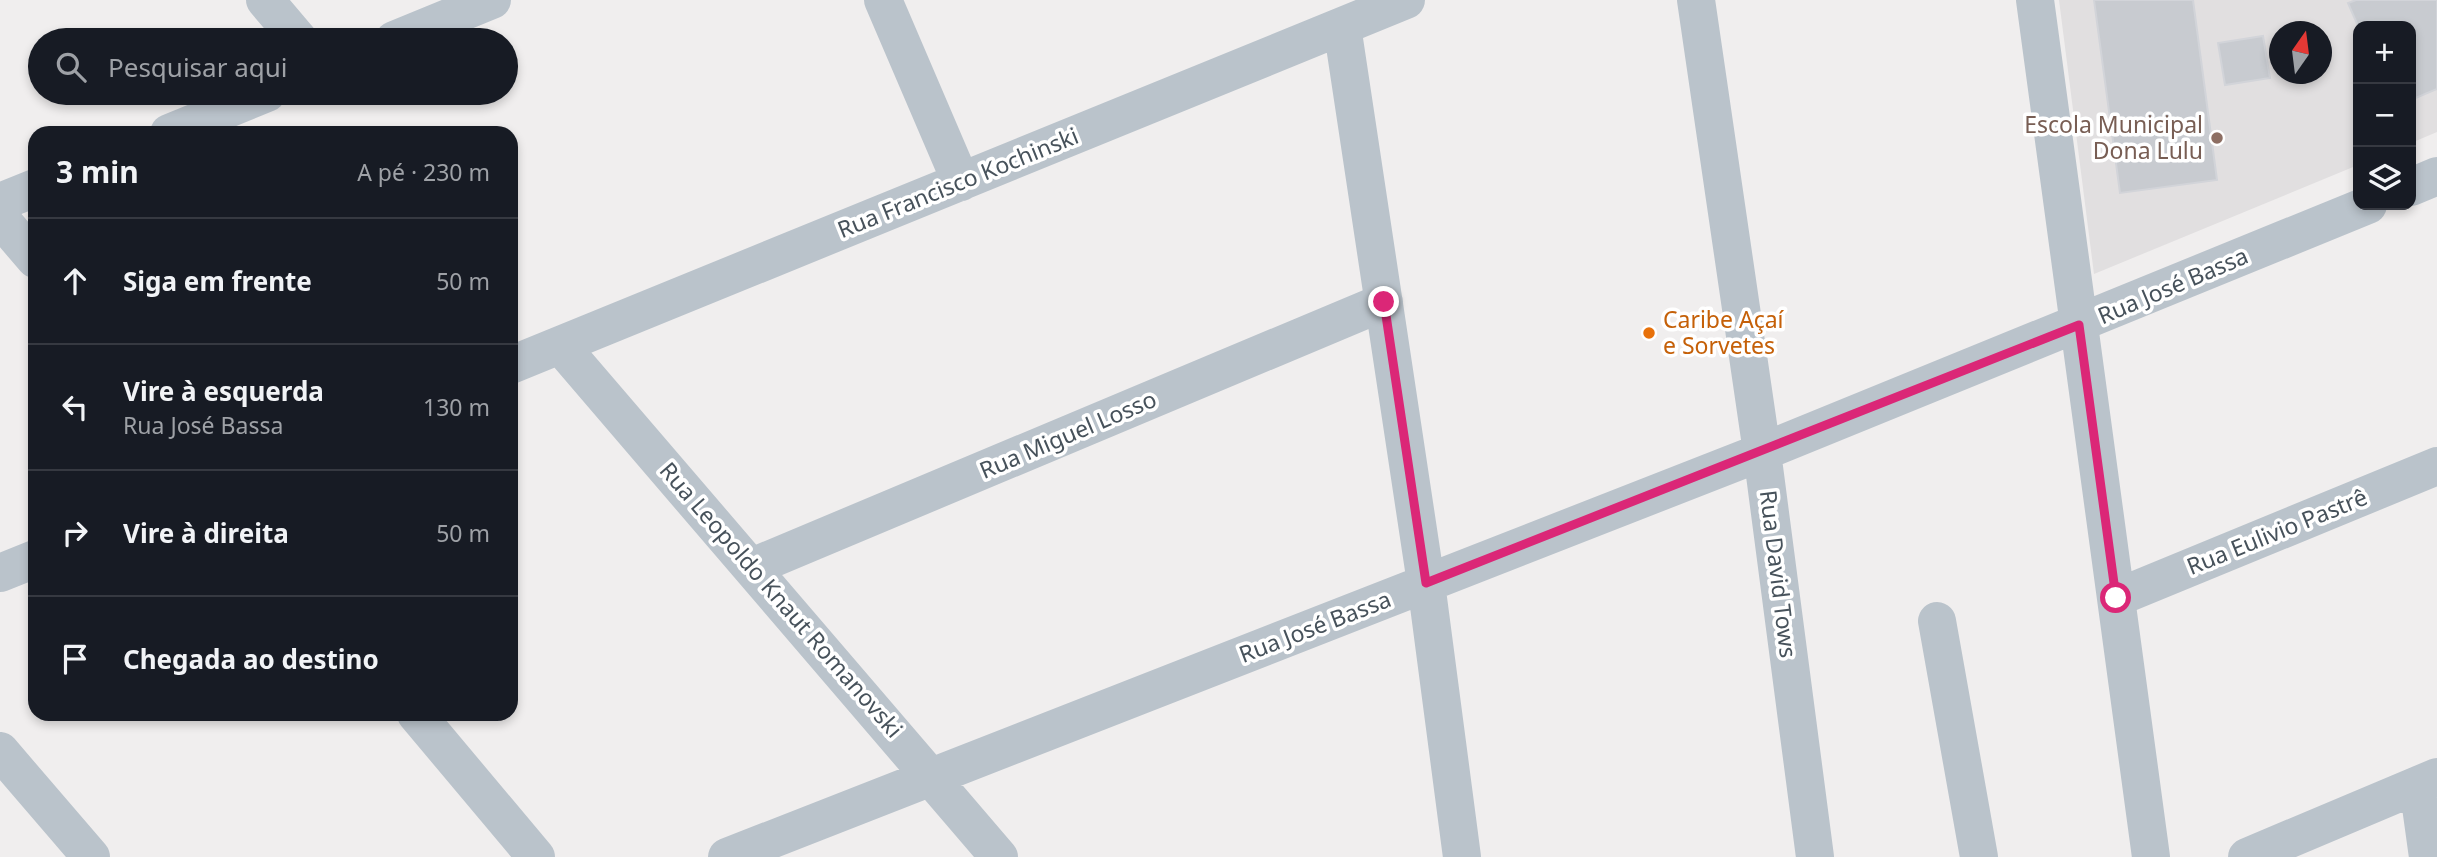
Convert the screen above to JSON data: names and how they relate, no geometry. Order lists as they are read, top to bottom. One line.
{"streets":{"street":["Rua Francisco Kochinski","Rua José Bassa","Rua Miguel Losso","Rua Eulivio Pastrê","Rua David Tows","Rua Leopoldo Knaut Romanovski"]},"crossings":[["Rua Francisco Kochinski","Rua Leopoldo Knaut Romanovski"],["Rua José Bassa","Rua David Tows"],["Rua José Bassa","Rua Leopoldo Knaut Romanovski"],["Rua Miguel Losso","Rua Leopoldo Knaut Romanovski"]],"places":["Escola Municipal Dona Lulu","Caribe Açaí e Sorvetes"],"north":"top","page":{"map_buttons":["+","−"],"search":"Pesquisar aqui","heading":["3 min","A pé · 230 m"],"list":[["Siga em frente","50 m"],["Vire à esquerda","Rua José Bassa","130 m"],["Vire à direita","50 m"],"Chegada ao destino"]}}
